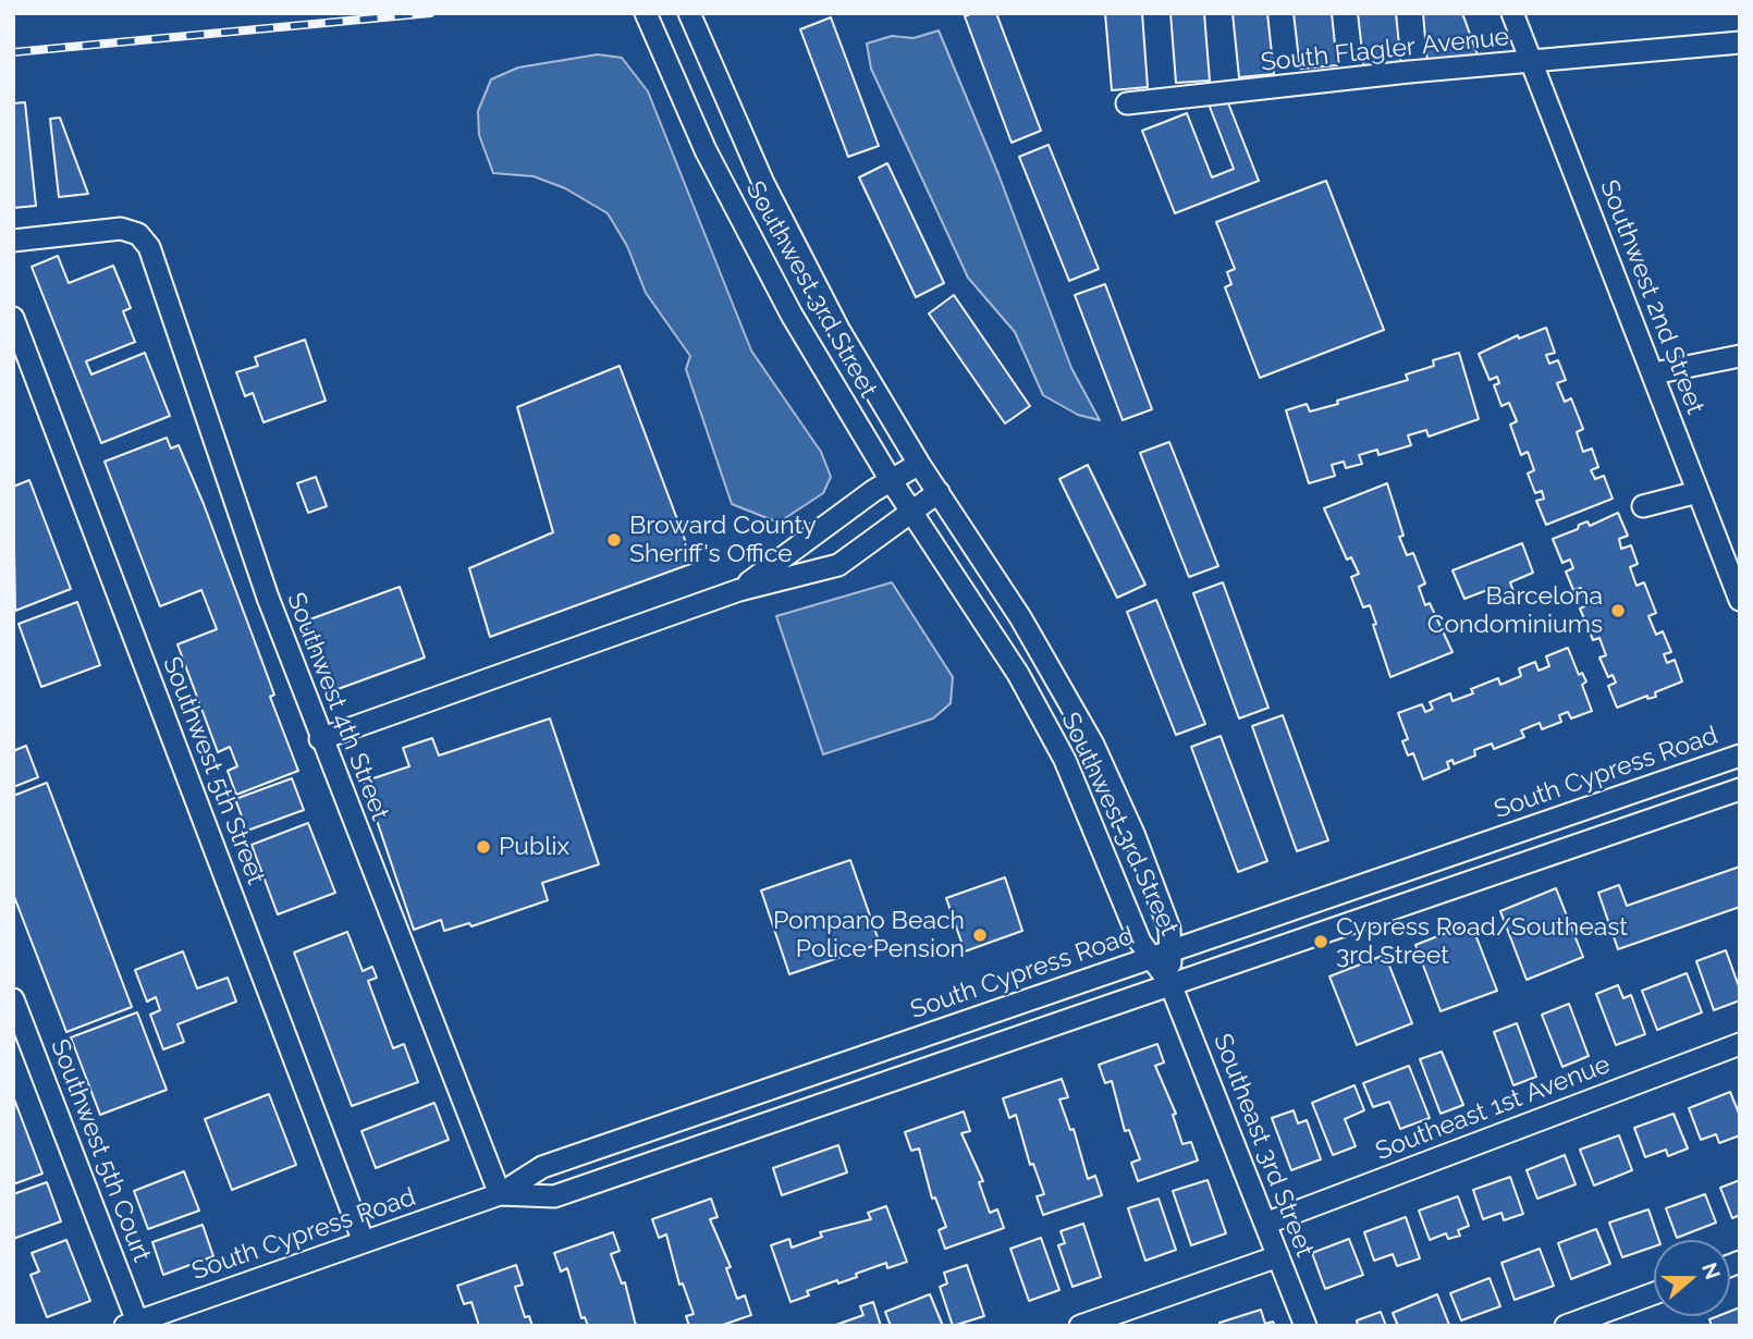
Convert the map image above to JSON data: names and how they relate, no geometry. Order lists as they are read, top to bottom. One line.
{"streets":{"street":["South Flagler Avenue","Southwest 3rd Street","Southwest 2nd Street","Southwest 4th Street","Southwest 5th Street","South Cypress Road","Southeast 1st Avenue","Southeast 3rd Street","Southwest 5th Court"]},"crossings":[["South Flagler Avenue","Southwest 2nd Street"],["Southwest 3rd Street","South Cypress Road"],["Southwest 3rd Street","Southeast 3rd Street"],["Southwest 4th Street","South Cypress Road"],["Southwest 5th Street","South Cypress Road"],["South Cypress Road","Southeast 3rd Street"],["South Cypress Road","Southwest 5th Court"],["Southeast 1st Avenue","Southeast 3rd Street"]],"places":["Broward County Sheriff's Office","Barcelona Condominiums","Publix","Pompano Beach Police Pension","Cypress Road/Southeast 3rd Street"],"north":"right"}
